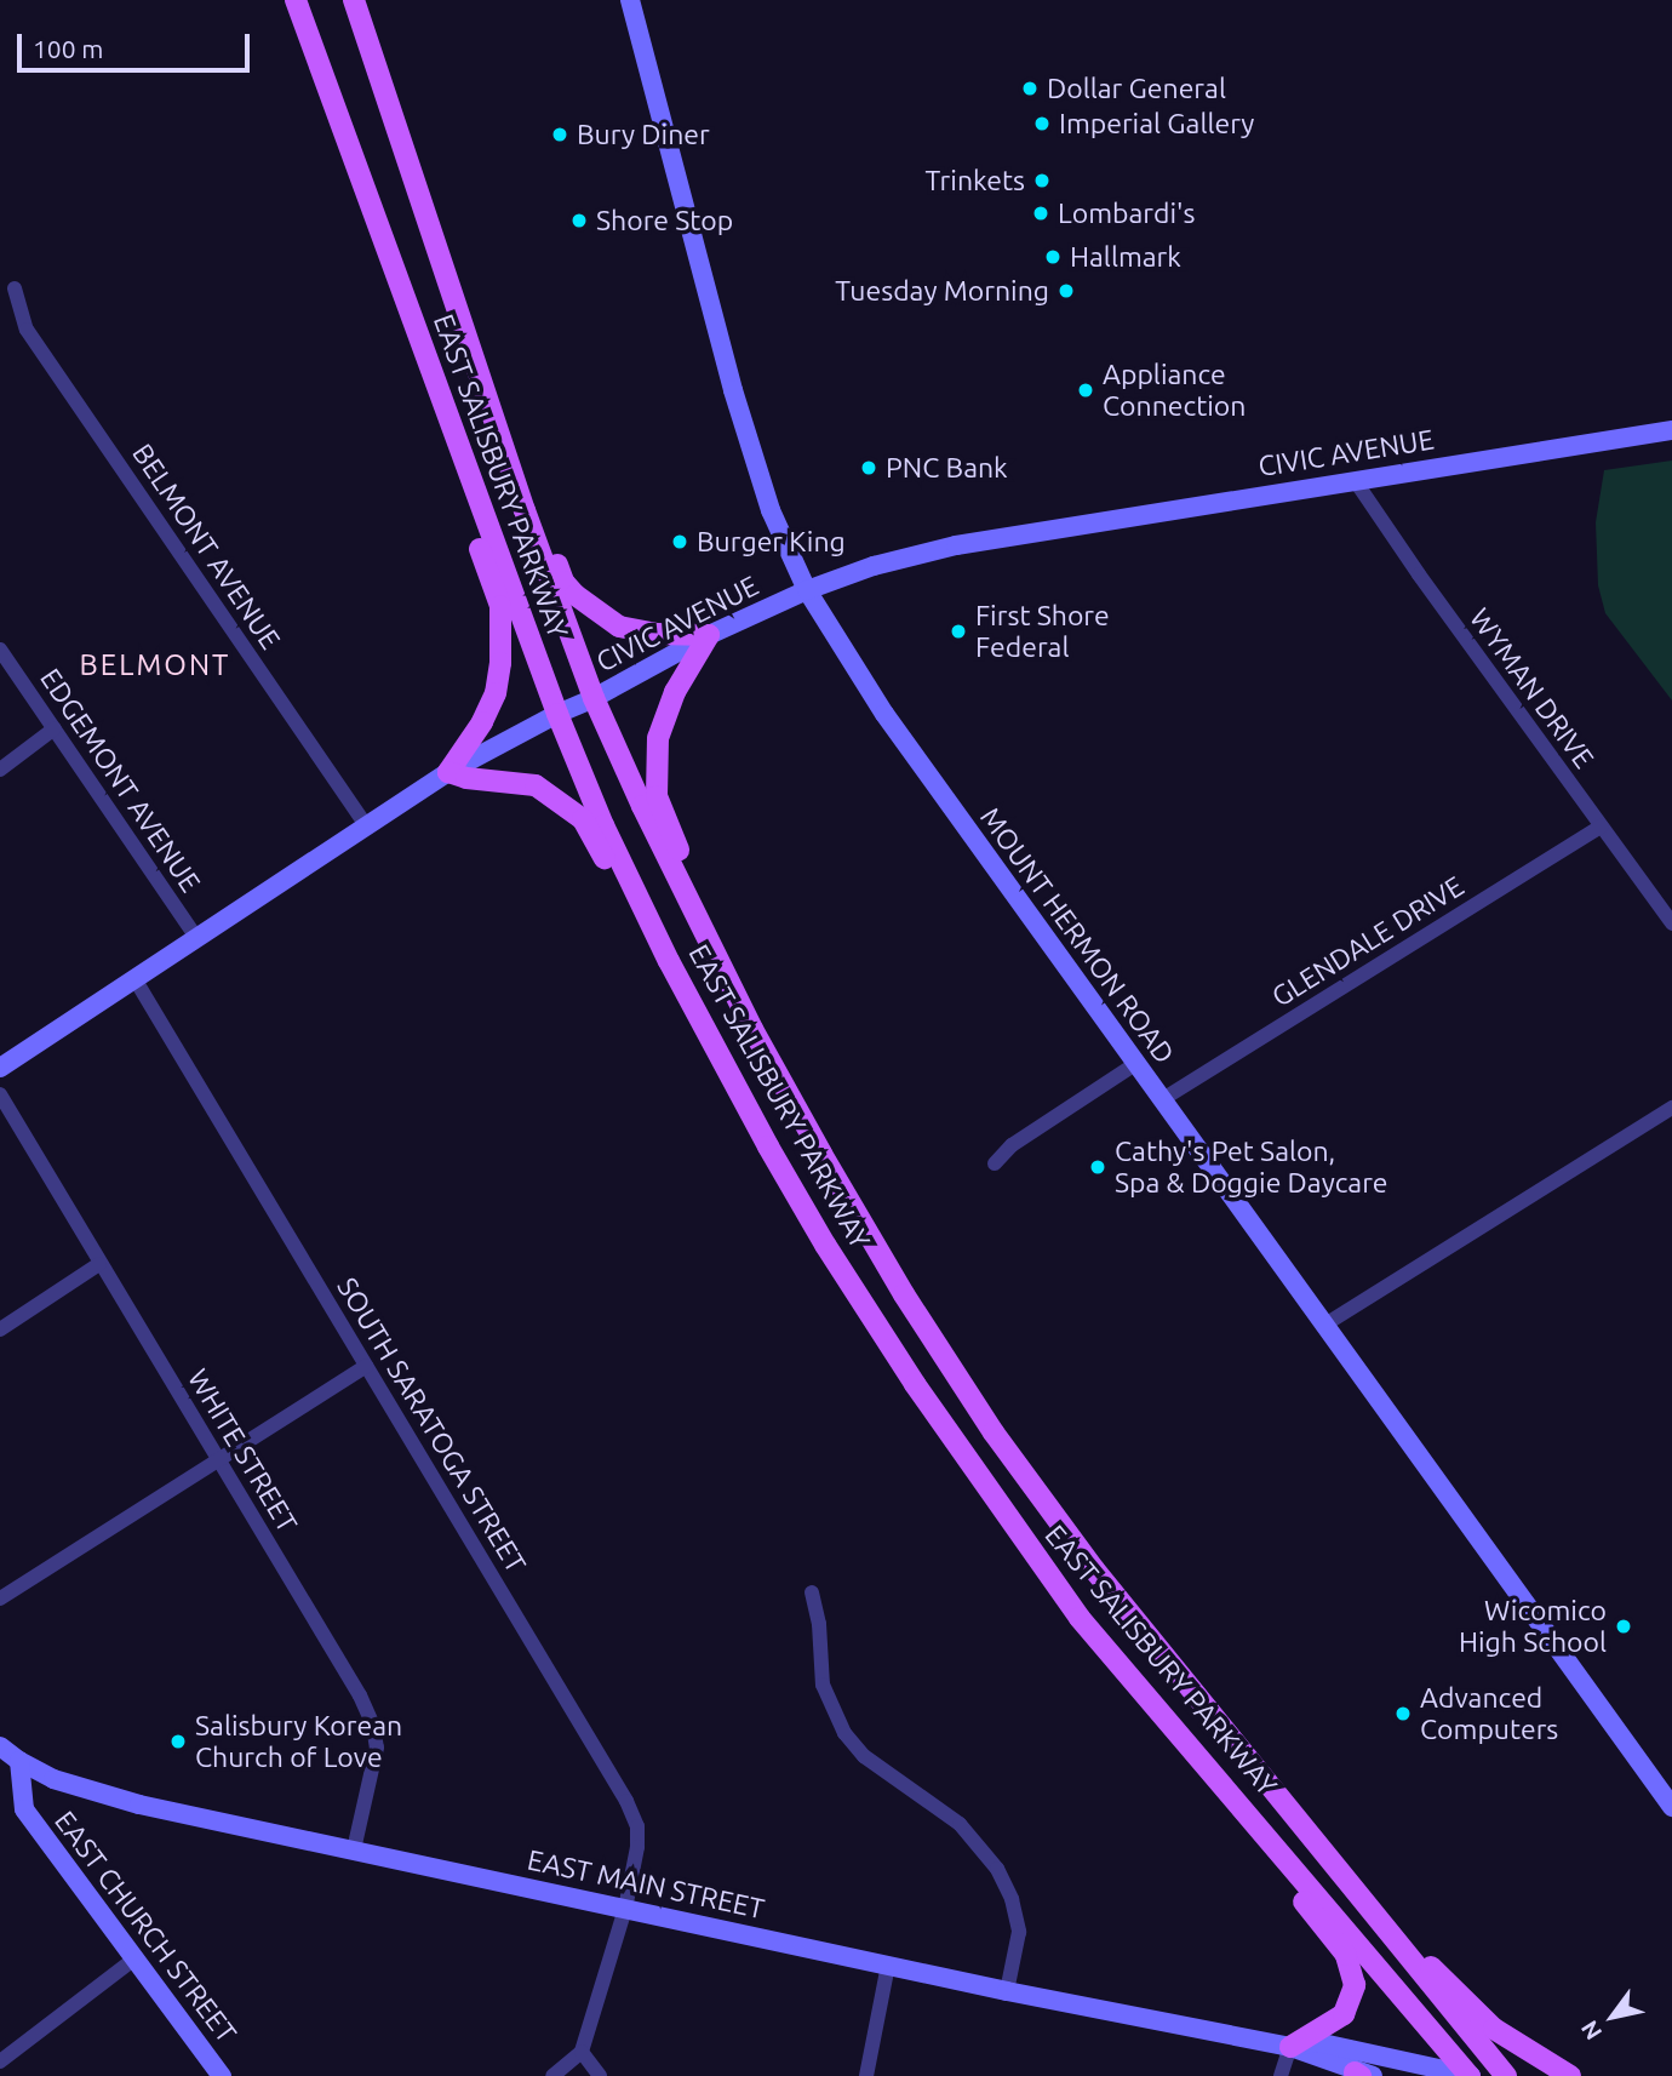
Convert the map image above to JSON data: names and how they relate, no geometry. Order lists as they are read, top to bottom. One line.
{"streets":{"main road":["CIVIC AVENUE","EAST SALISBURY PARKWAY","MOUNT HERMON ROAD","EAST MAIN STREET","EAST CHURCH STREET"],"street":["BELMONT AVENUE","WYMAN DRIVE","EDGEMONT AVENUE","GLENDALE DRIVE","SOUTH SARATOGA STREET","WHITE STREET"]},"crossings":[["CIVIC AVENUE","EAST SALISBURY PARKWAY"],["CIVIC AVENUE","BELMONT AVENUE"],["CIVIC AVENUE","WYMAN DRIVE"],["CIVIC AVENUE","EDGEMONT AVENUE"],["CIVIC AVENUE","MOUNT HERMON ROAD"],["CIVIC AVENUE","SOUTH SARATOGA STREET"],["EAST SALISBURY PARKWAY","EAST MAIN STREET"],["WYMAN DRIVE","GLENDALE DRIVE"],["MOUNT HERMON ROAD","GLENDALE DRIVE"],["SOUTH SARATOGA STREET","EAST MAIN STREET"],["WHITE STREET","EAST MAIN STREET"],["EAST MAIN STREET","EAST CHURCH STREET"]],"districts":["BELMONT"],"places":["Dollar General","Imperial Gallery","Bury Diner","Trinkets","Lombardi's","Shore Stop","Hallmark","Tuesday Morning","Appliance Connection","PNC Bank","Burger King","First Shore Federal","Cathy's Pet Salon, Spa & Doggie Daycare","Wicomico High School","Advanced Computers","Salisbury Korean Church of Love"],"scale_bar":"100 m","north":"bottom left"}
